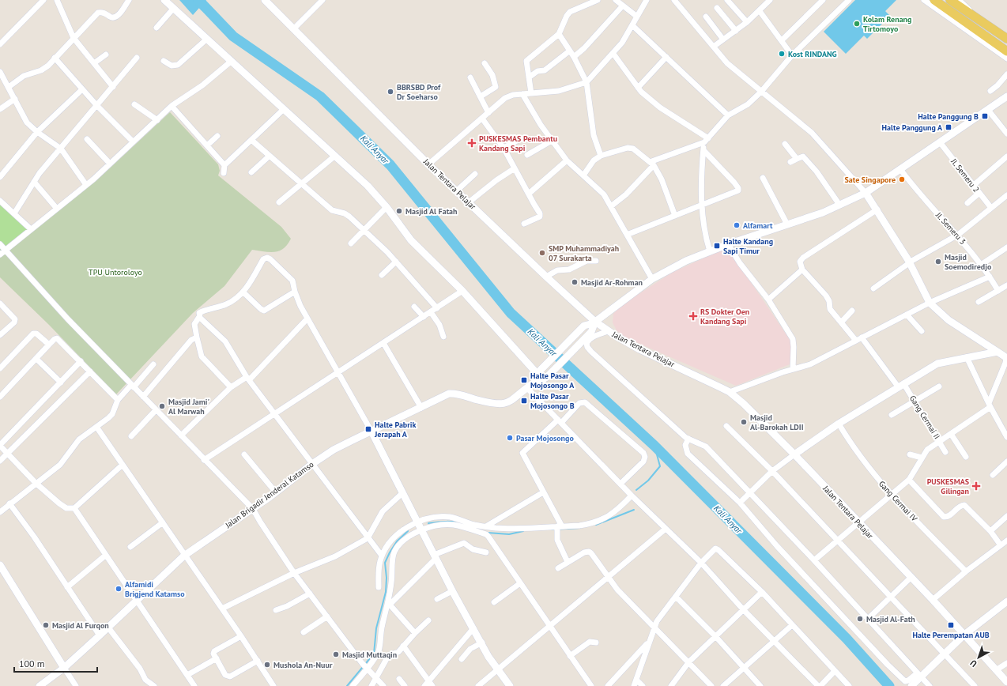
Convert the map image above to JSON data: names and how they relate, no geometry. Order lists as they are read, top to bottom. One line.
{"streets":{"main road":["Jalan Tentara Pelajar","Jalan Brigadir Jenderal Katamso"],"street":["Jl. Semeru 2","Jl. Semeru 3","Gang Cermai II","Gang Cermai IV"]},"water":["Kali Anyar"],"parks":["TPU Untoroloyo"],"places":{"other":["Kolam Renang Tirtomoyo","Kost RINDANG","BBRSBD Prof Dr Soeharso","Sate Singapore","Masjid Al Fatah","Alfamart","SMP Muhammadiyah 07 Surakarta","Masjid Soemodiredjo","Masjid Ar-Rohman","Masjid Jami' Al Marwah","Masjid Al-Barokah LDII","Pasar Mojosongo","Alfamidi Brigjend Katamso","Masjid Al-Fath","Masjid Al Furqon","Masjid Muttaqin","Mushola An-Nuur"],"transit":["Halte Panggung B","Halte Panggung A","Halte Kandang Sapi Timur","Halte Pasar Mojosongo A","Halte Pasar Mojosongo B","Halte Pabrik Jerapah A","Halte Perempatan AUB"],"health":["PUSKESMAS Pembantu Kandang Sapi","RS Dokter Oen Kandang Sapi","PUSKESMAS Gilingan"]},"scale_bar":"100 m","north":"bottom left"}
